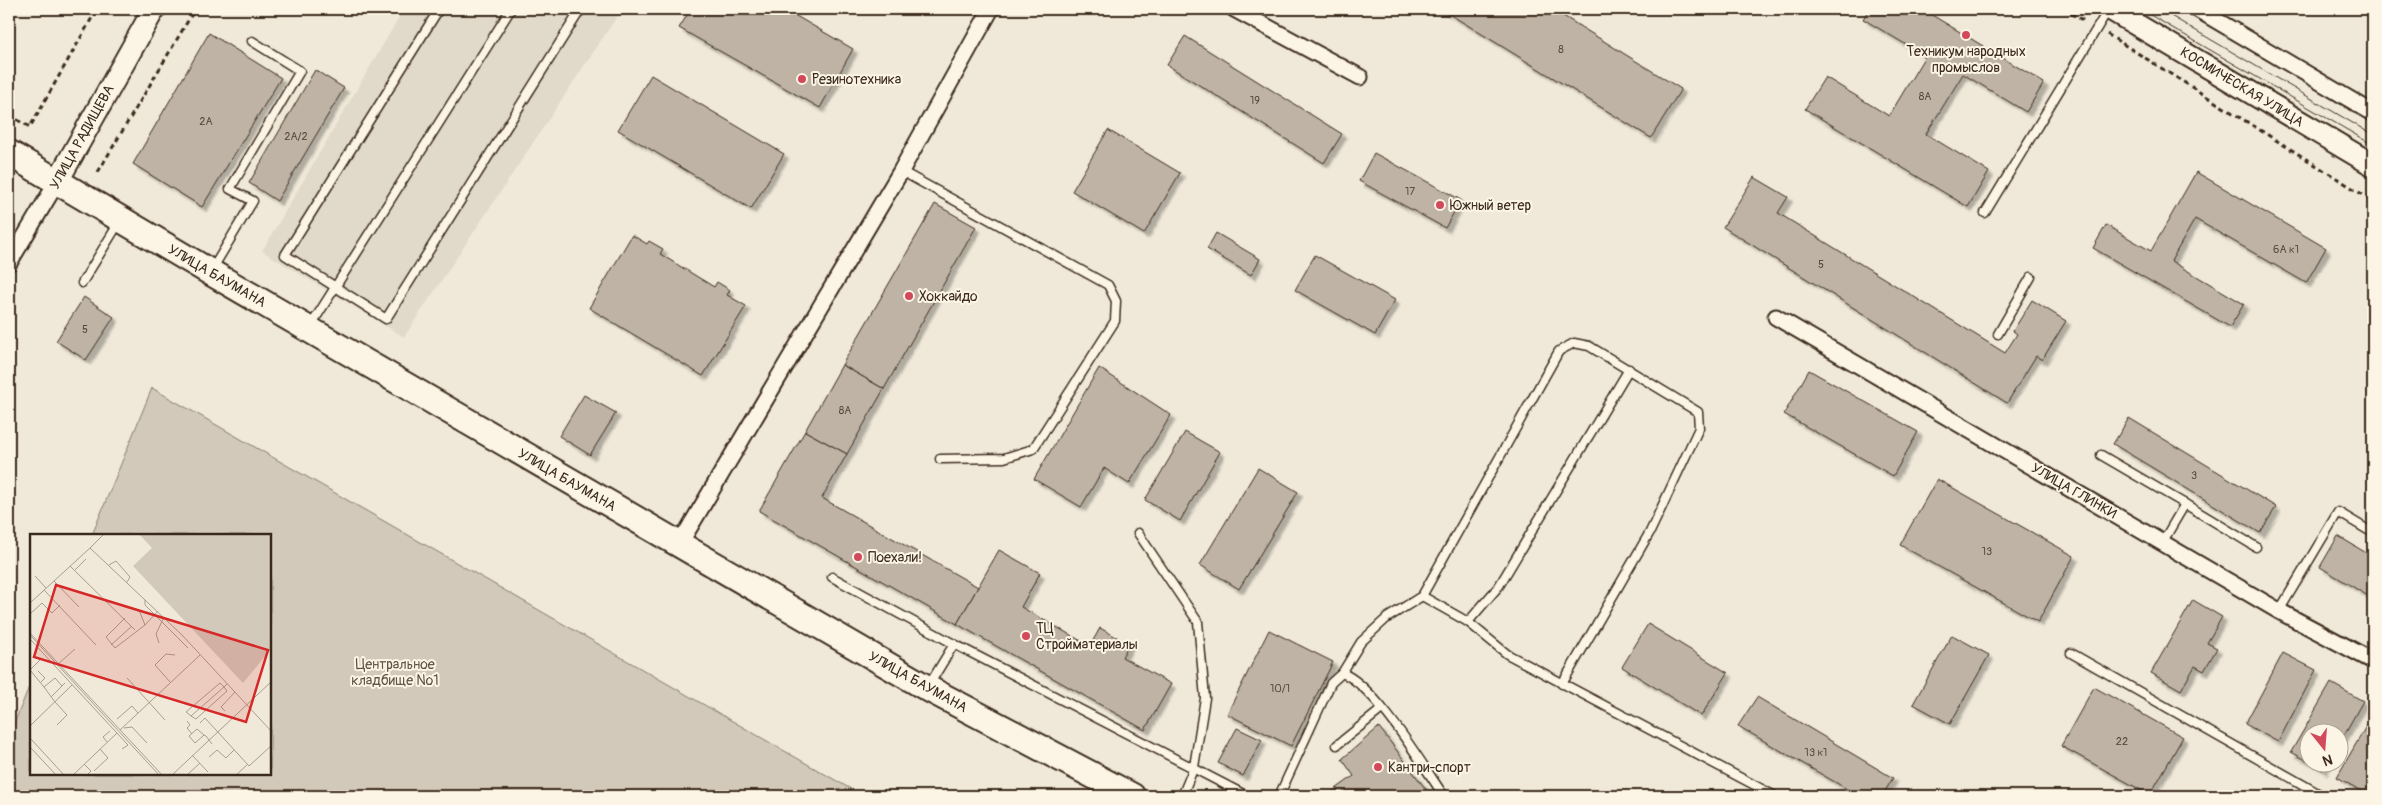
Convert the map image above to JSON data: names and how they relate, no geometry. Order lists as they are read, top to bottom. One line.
{"streets":{"main road":["КОСМИЧЕСКАЯ УЛИЦА","УЛИЦА РАДИЩЕВА","УЛИЦА БАУМАНА"],"street":["УЛИЦА ГЛИНКИ"]},"crossings":[["УЛИЦА РАДИЩЕВА","УЛИЦА БАУМАНА"]],"parks":["Центральное кладбище №1"],"places":["Техникум народных промыслов","Резинотехника","Южный ветер","Хоккайдо","Поехали!","ТЦ Стройматериалы","Кантри-спорт"],"house_numbers":["8","8А","19","2А","2А/2","17","6А к1","5","5","8А","3","13","10/1","22","13 к1"],"north":"bottom"}
